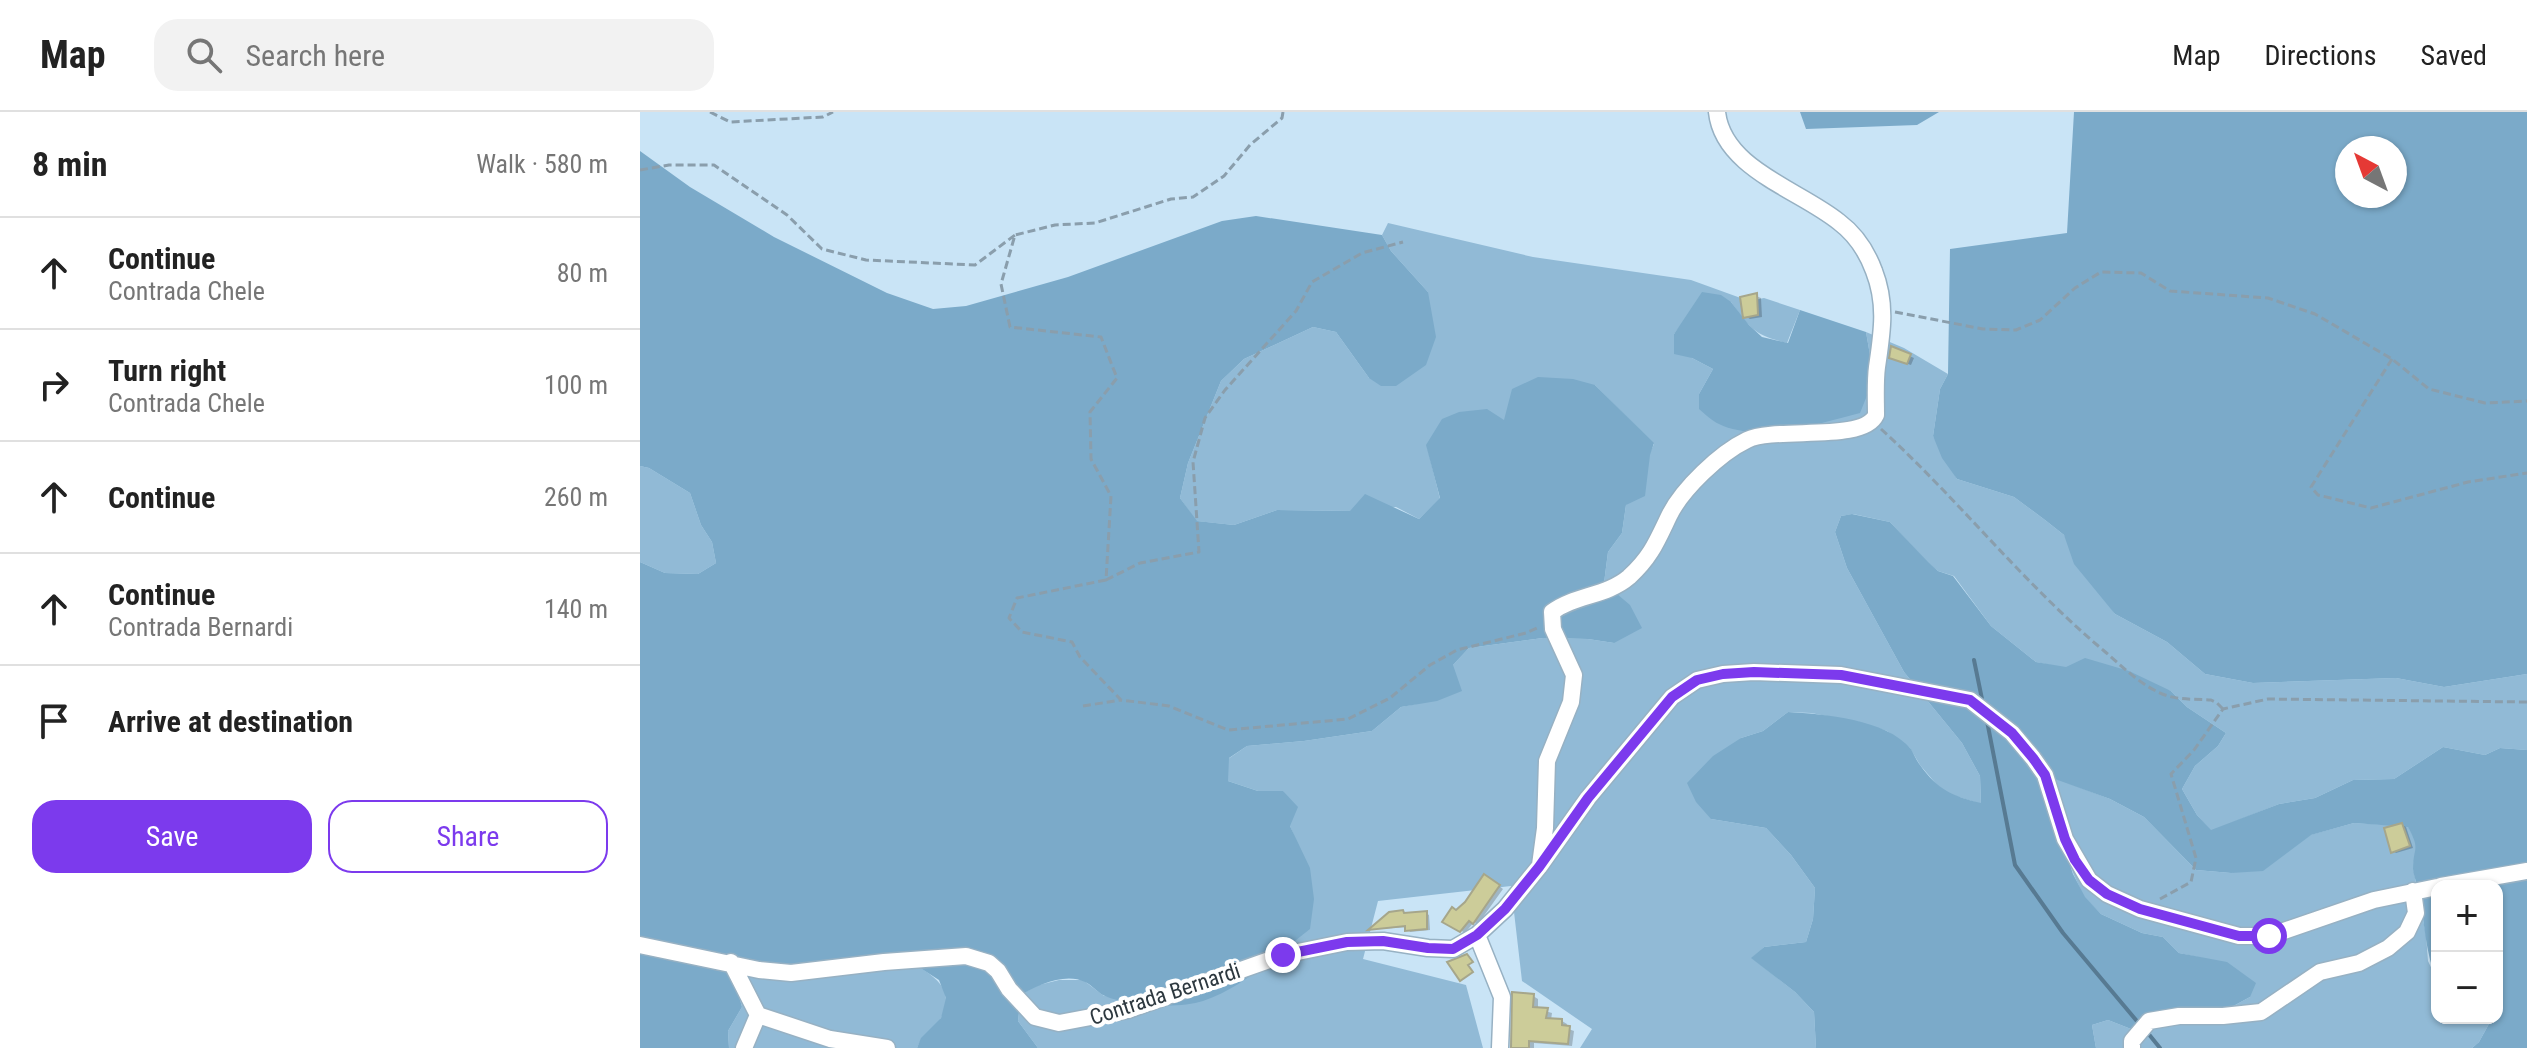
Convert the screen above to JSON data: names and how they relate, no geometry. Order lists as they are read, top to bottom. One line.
{"streets":{"street":["Contrada Bernardi"]},"north":"top left","page":{"header":"Map","search":"Search here","nav":["Map","Directions","Saved"],"heading":["8 min","Walk · 580 m"],"list":[["Continue","Contrada Chele","80 m"],["Turn right","Contrada Chele","100 m"],["Continue","260 m"],["Continue","Contrada Bernardi","140 m"],"Arrive at destination"],"buttons":["Save","Share"],"map_buttons":["+","−"]}}
